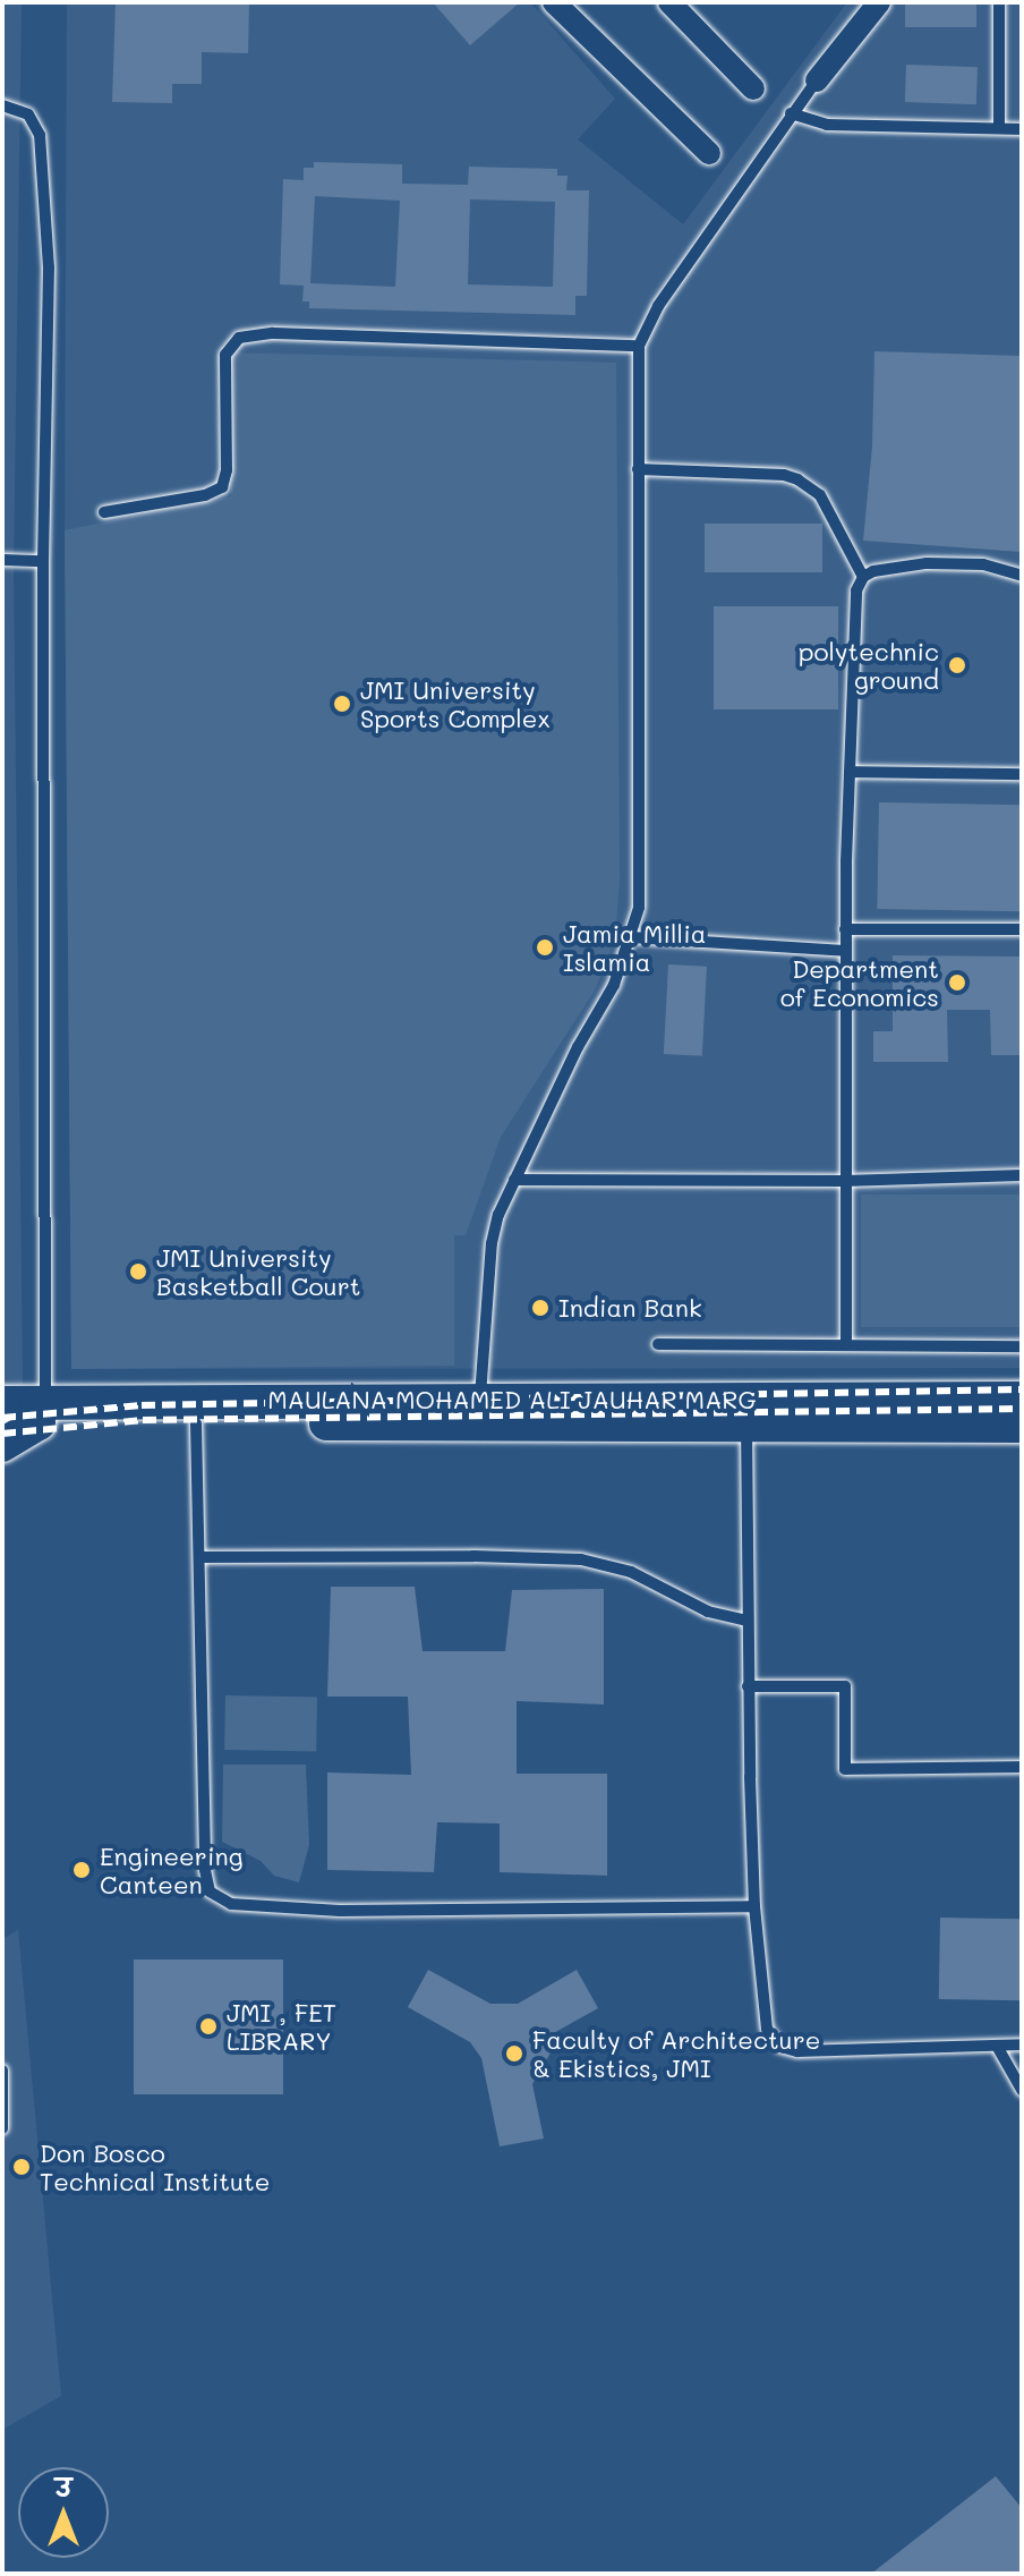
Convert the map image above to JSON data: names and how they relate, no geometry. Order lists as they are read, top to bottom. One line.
{"streets":{"main road":["MAULANA MOHAMED ALI JAUHAR MARG"]},"places":["polytechnic ground","JMI University Sports Complex","Jamia Millia Islamia","Department of Economics","JMI University Basketball Court","Indian Bank","Engineering Canteen","JMI , FET LIBRARY","Faculty of Architecture & Ekistics, JMI","Don Bosco Technical Institute"],"north":"top"}
